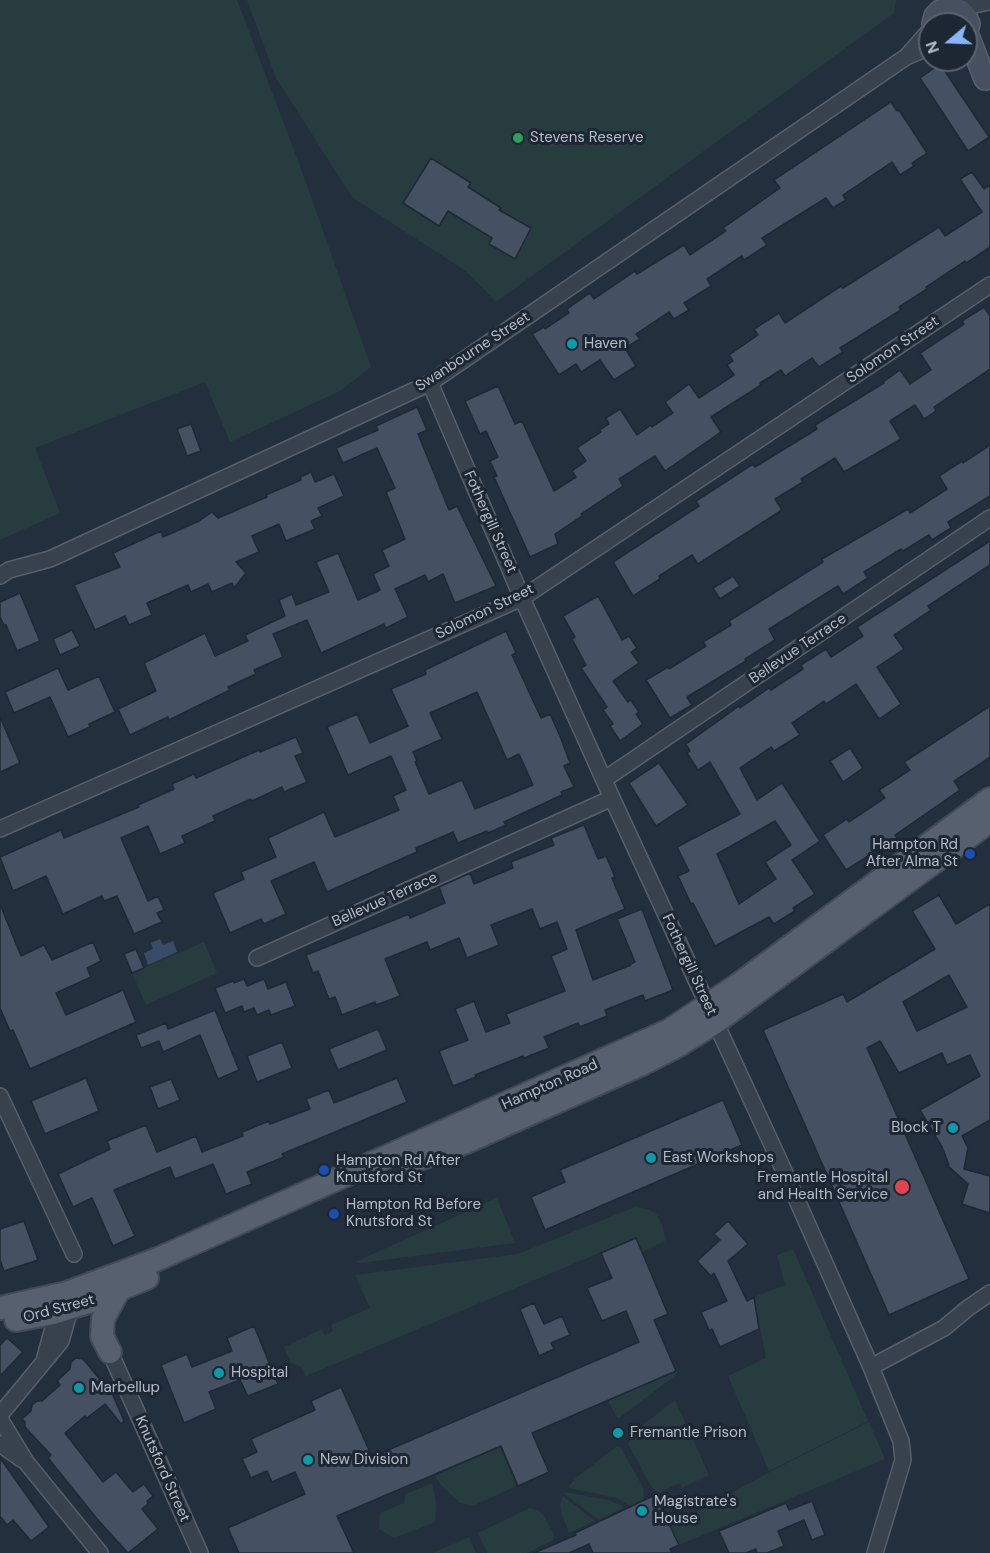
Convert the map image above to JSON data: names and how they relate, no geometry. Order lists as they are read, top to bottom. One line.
{"streets":{"main road":["Hampton Road","Ord Street"],"street":["Solomon Street","Swanbourne Street","Fothergill Street","Bellevue Terrace","Knutsford Street"]},"crossings":[["Solomon Street","Fothergill Street"],["Swanbourne Street","Fothergill Street"],["Fothergill Street","Bellevue Terrace"],["Fothergill Street","Hampton Road"],["Hampton Road","Ord Street"]],"places":["Stevens Reserve","Haven","Hampton Rd After Alma St","Block T","East Workshops","Hampton Rd After Knutsford St","Fremantle Hospital and Health Service","Hampton Rd Before Knutsford St","Hospital","Marbellup","Fremantle Prison","New Division","Magistrate's House"],"north":"left"}
